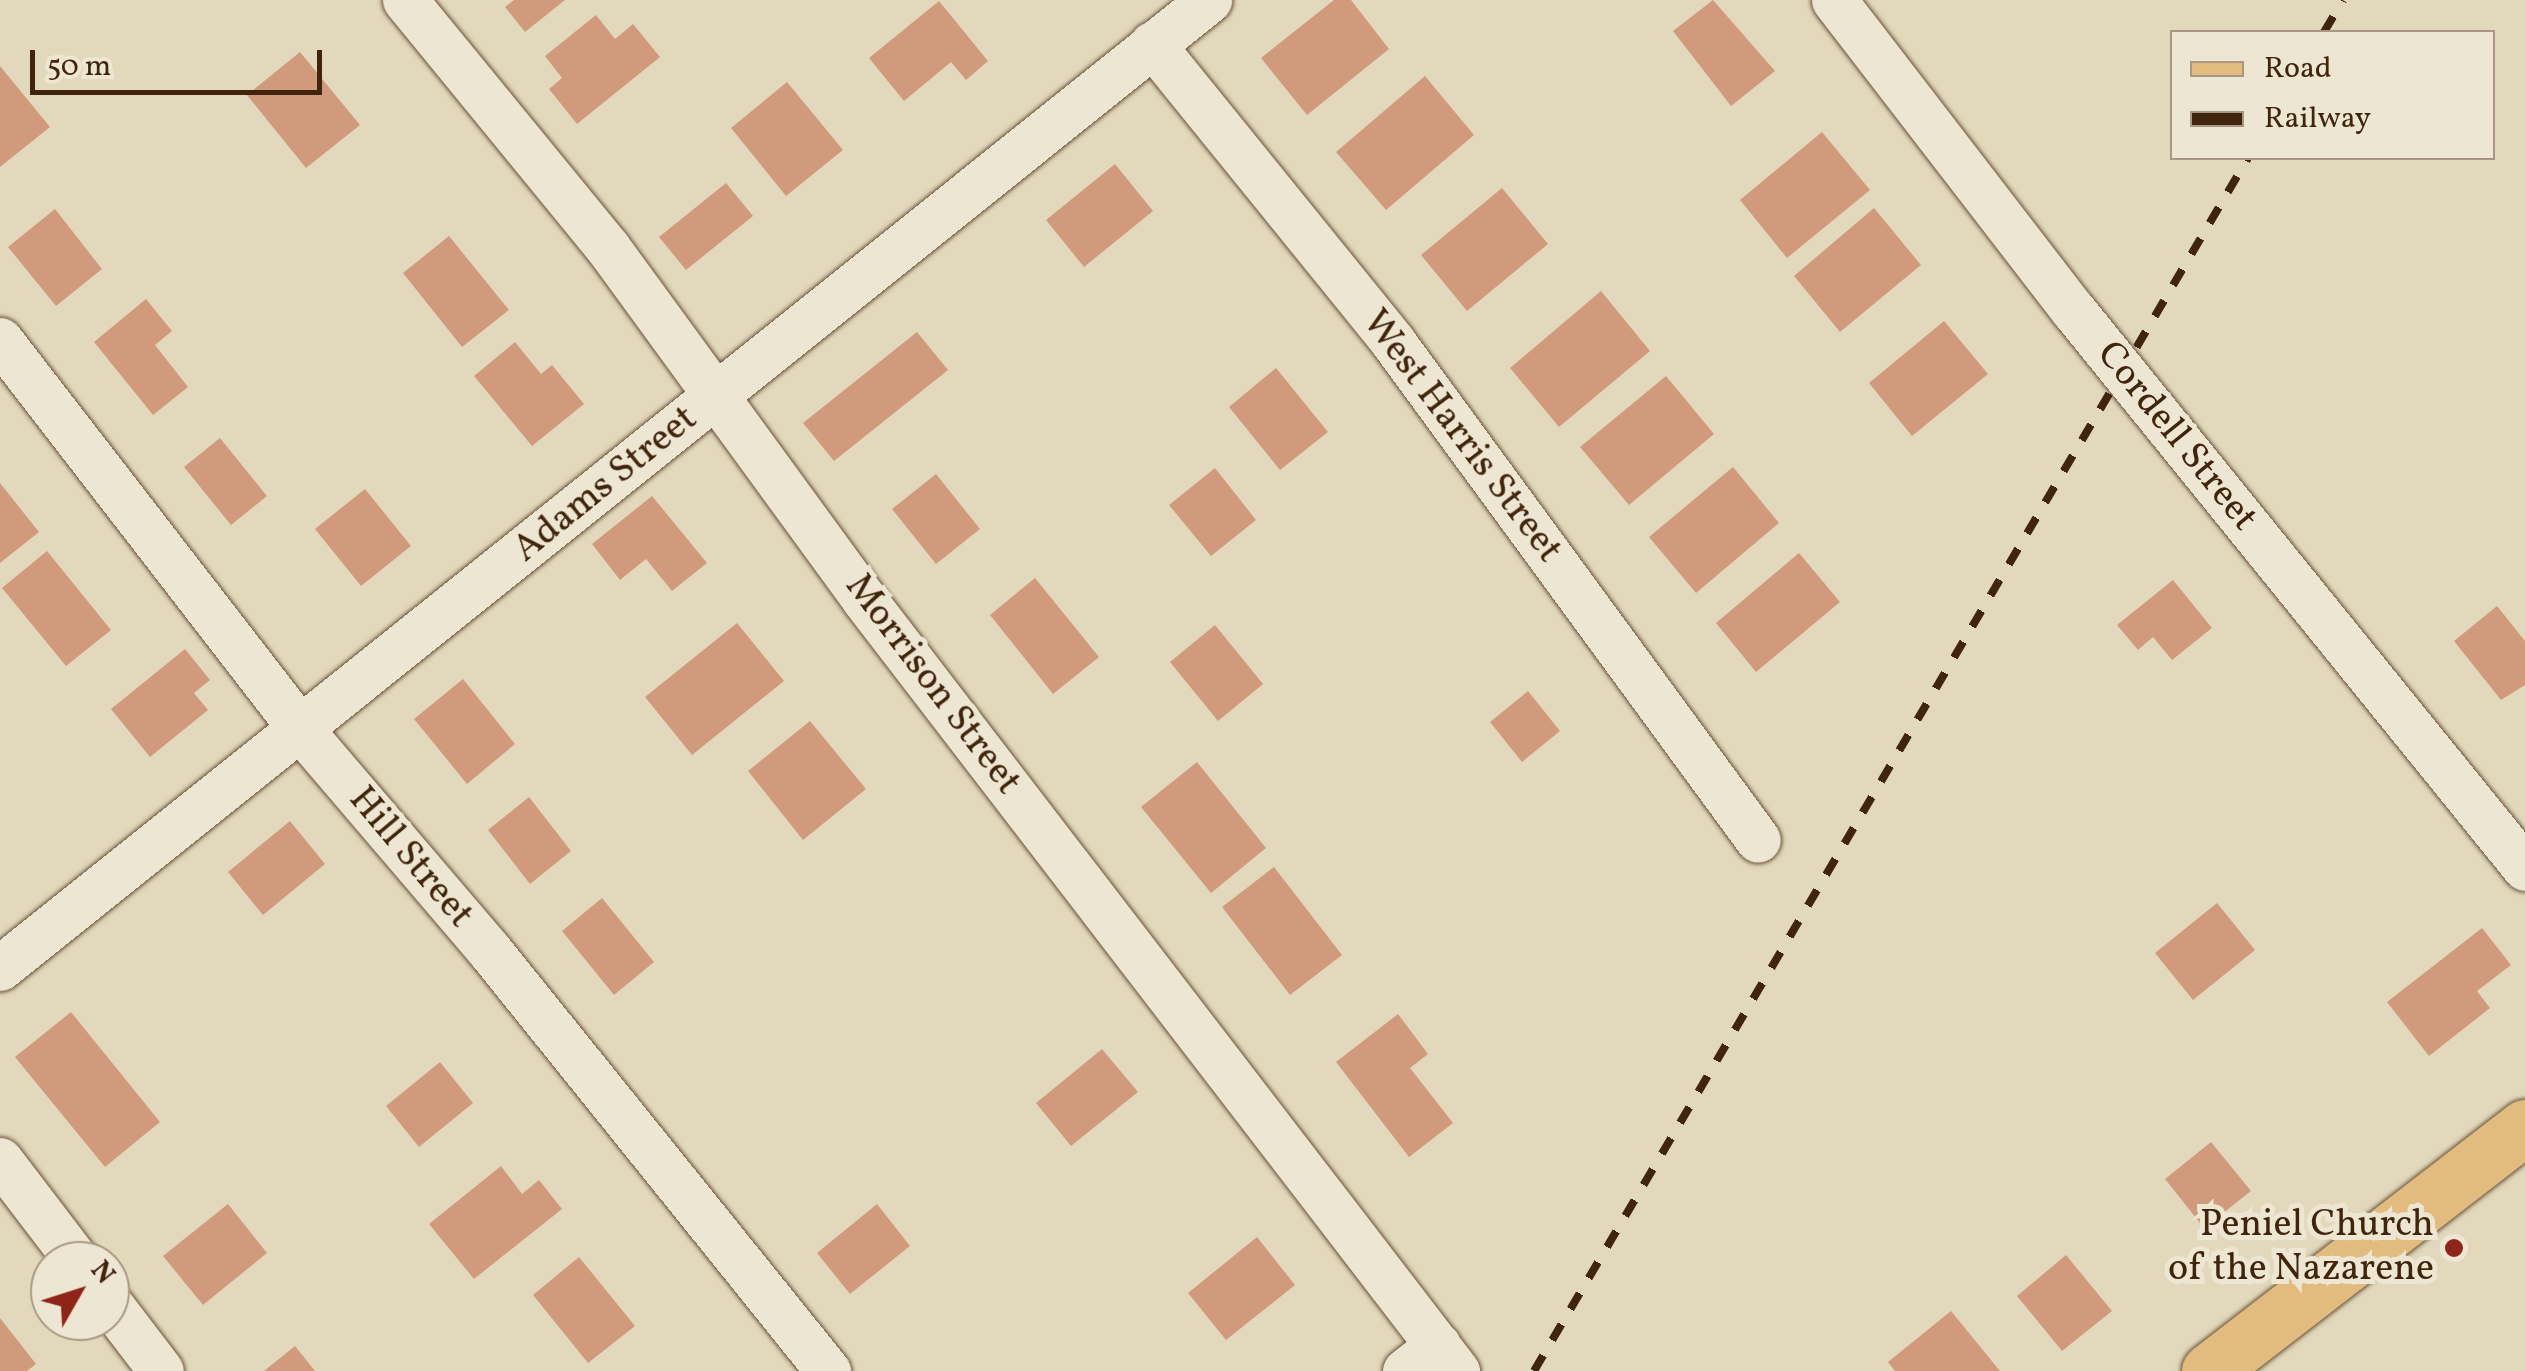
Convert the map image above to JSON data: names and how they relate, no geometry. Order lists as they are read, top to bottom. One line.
{"streets":{"street":["West Harris Street","Cordell Street","Adams Street","Morrison Street","Hill Street"]},"crossings":[["West Harris Street","Adams Street"],["Adams Street","Morrison Street"],["Adams Street","Hill Street"]],"places":["Peniel Church of the Nazarene"],"legend":["Road","Railway"],"scale_bar":"50 m","north":"top right"}
